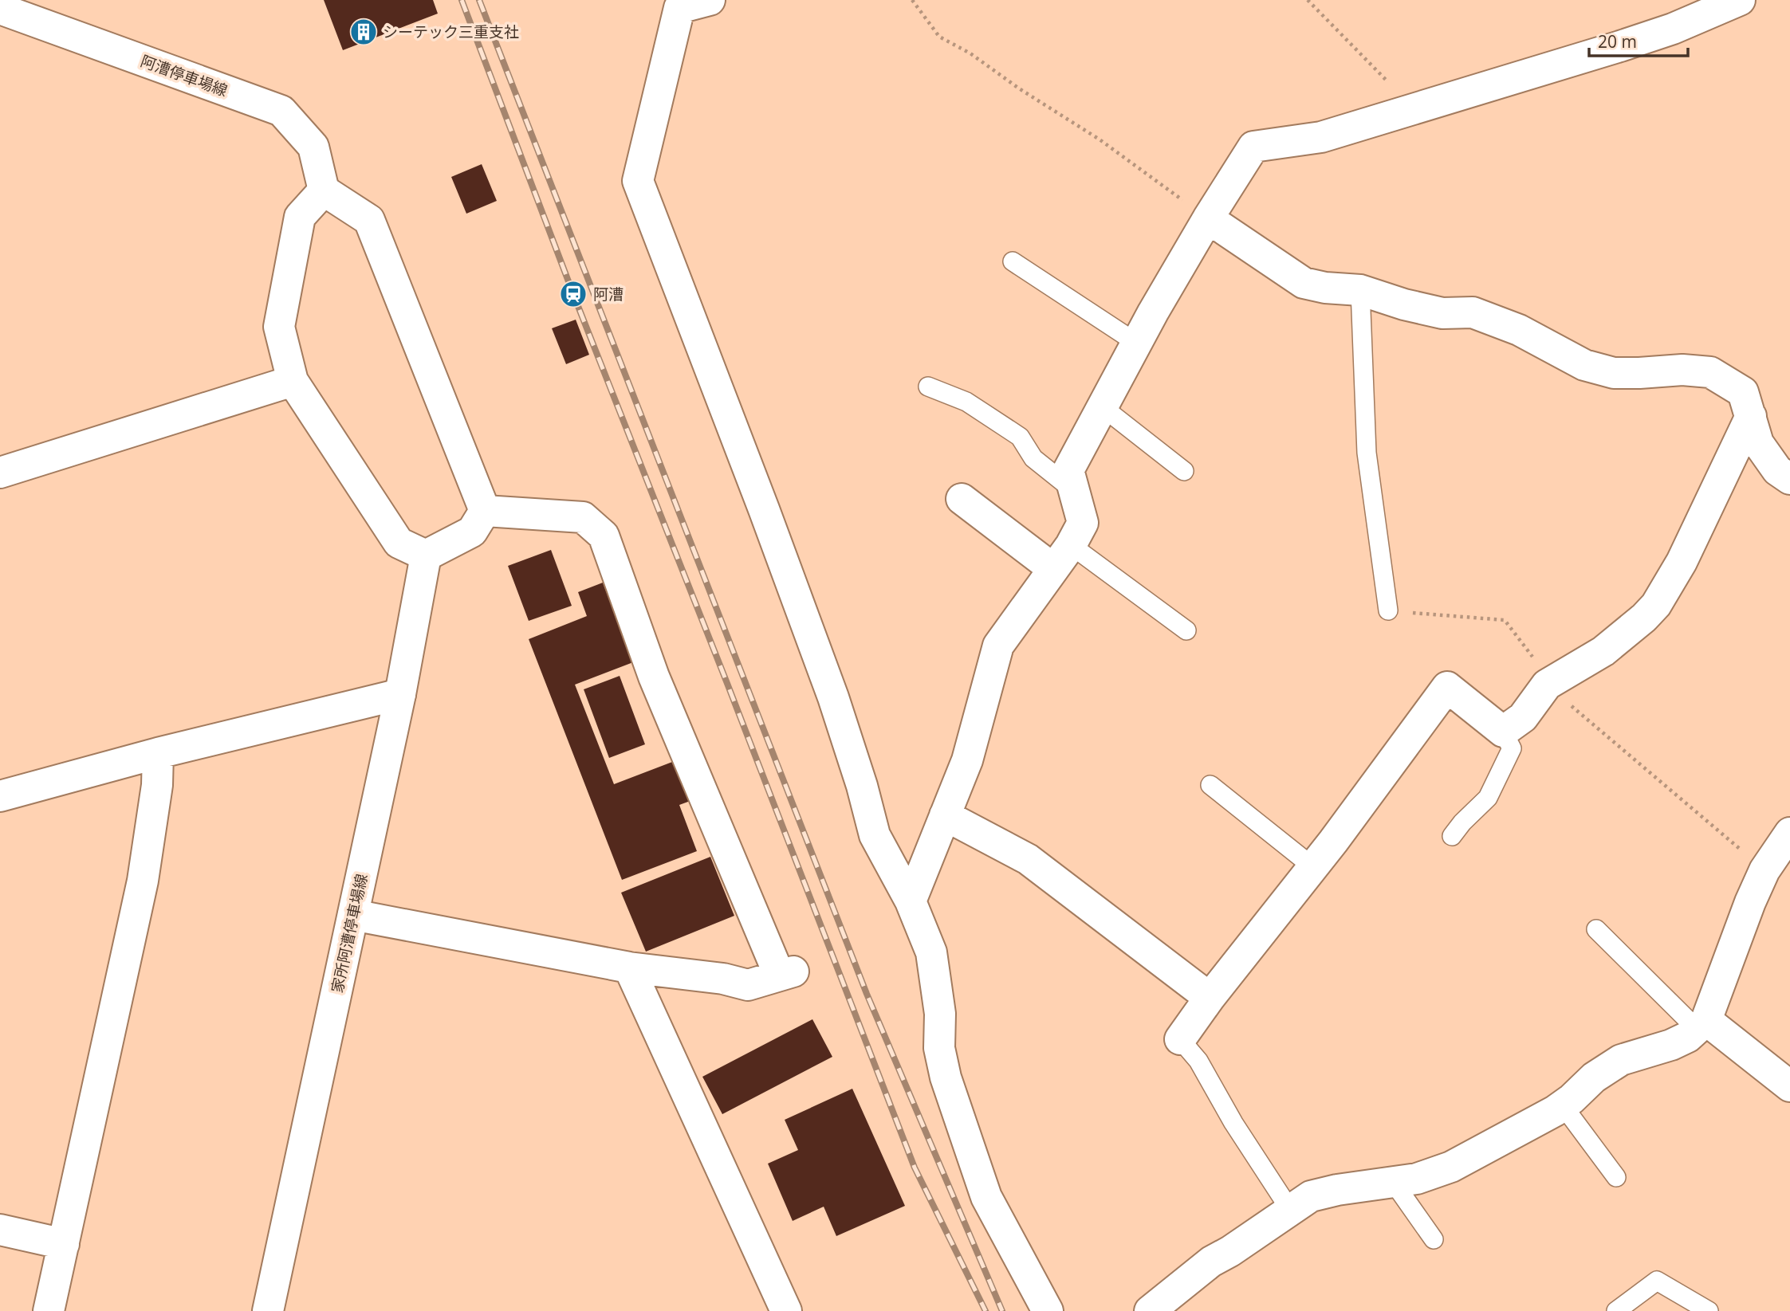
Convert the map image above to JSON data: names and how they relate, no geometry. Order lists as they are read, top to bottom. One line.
{"streets":{"street":["阿漕停車場線","家所阿漕停車場線"]},"places":{"building":["シーテック三重支社"],"station":["阿漕"]},"scale_bar":"20 m"}
